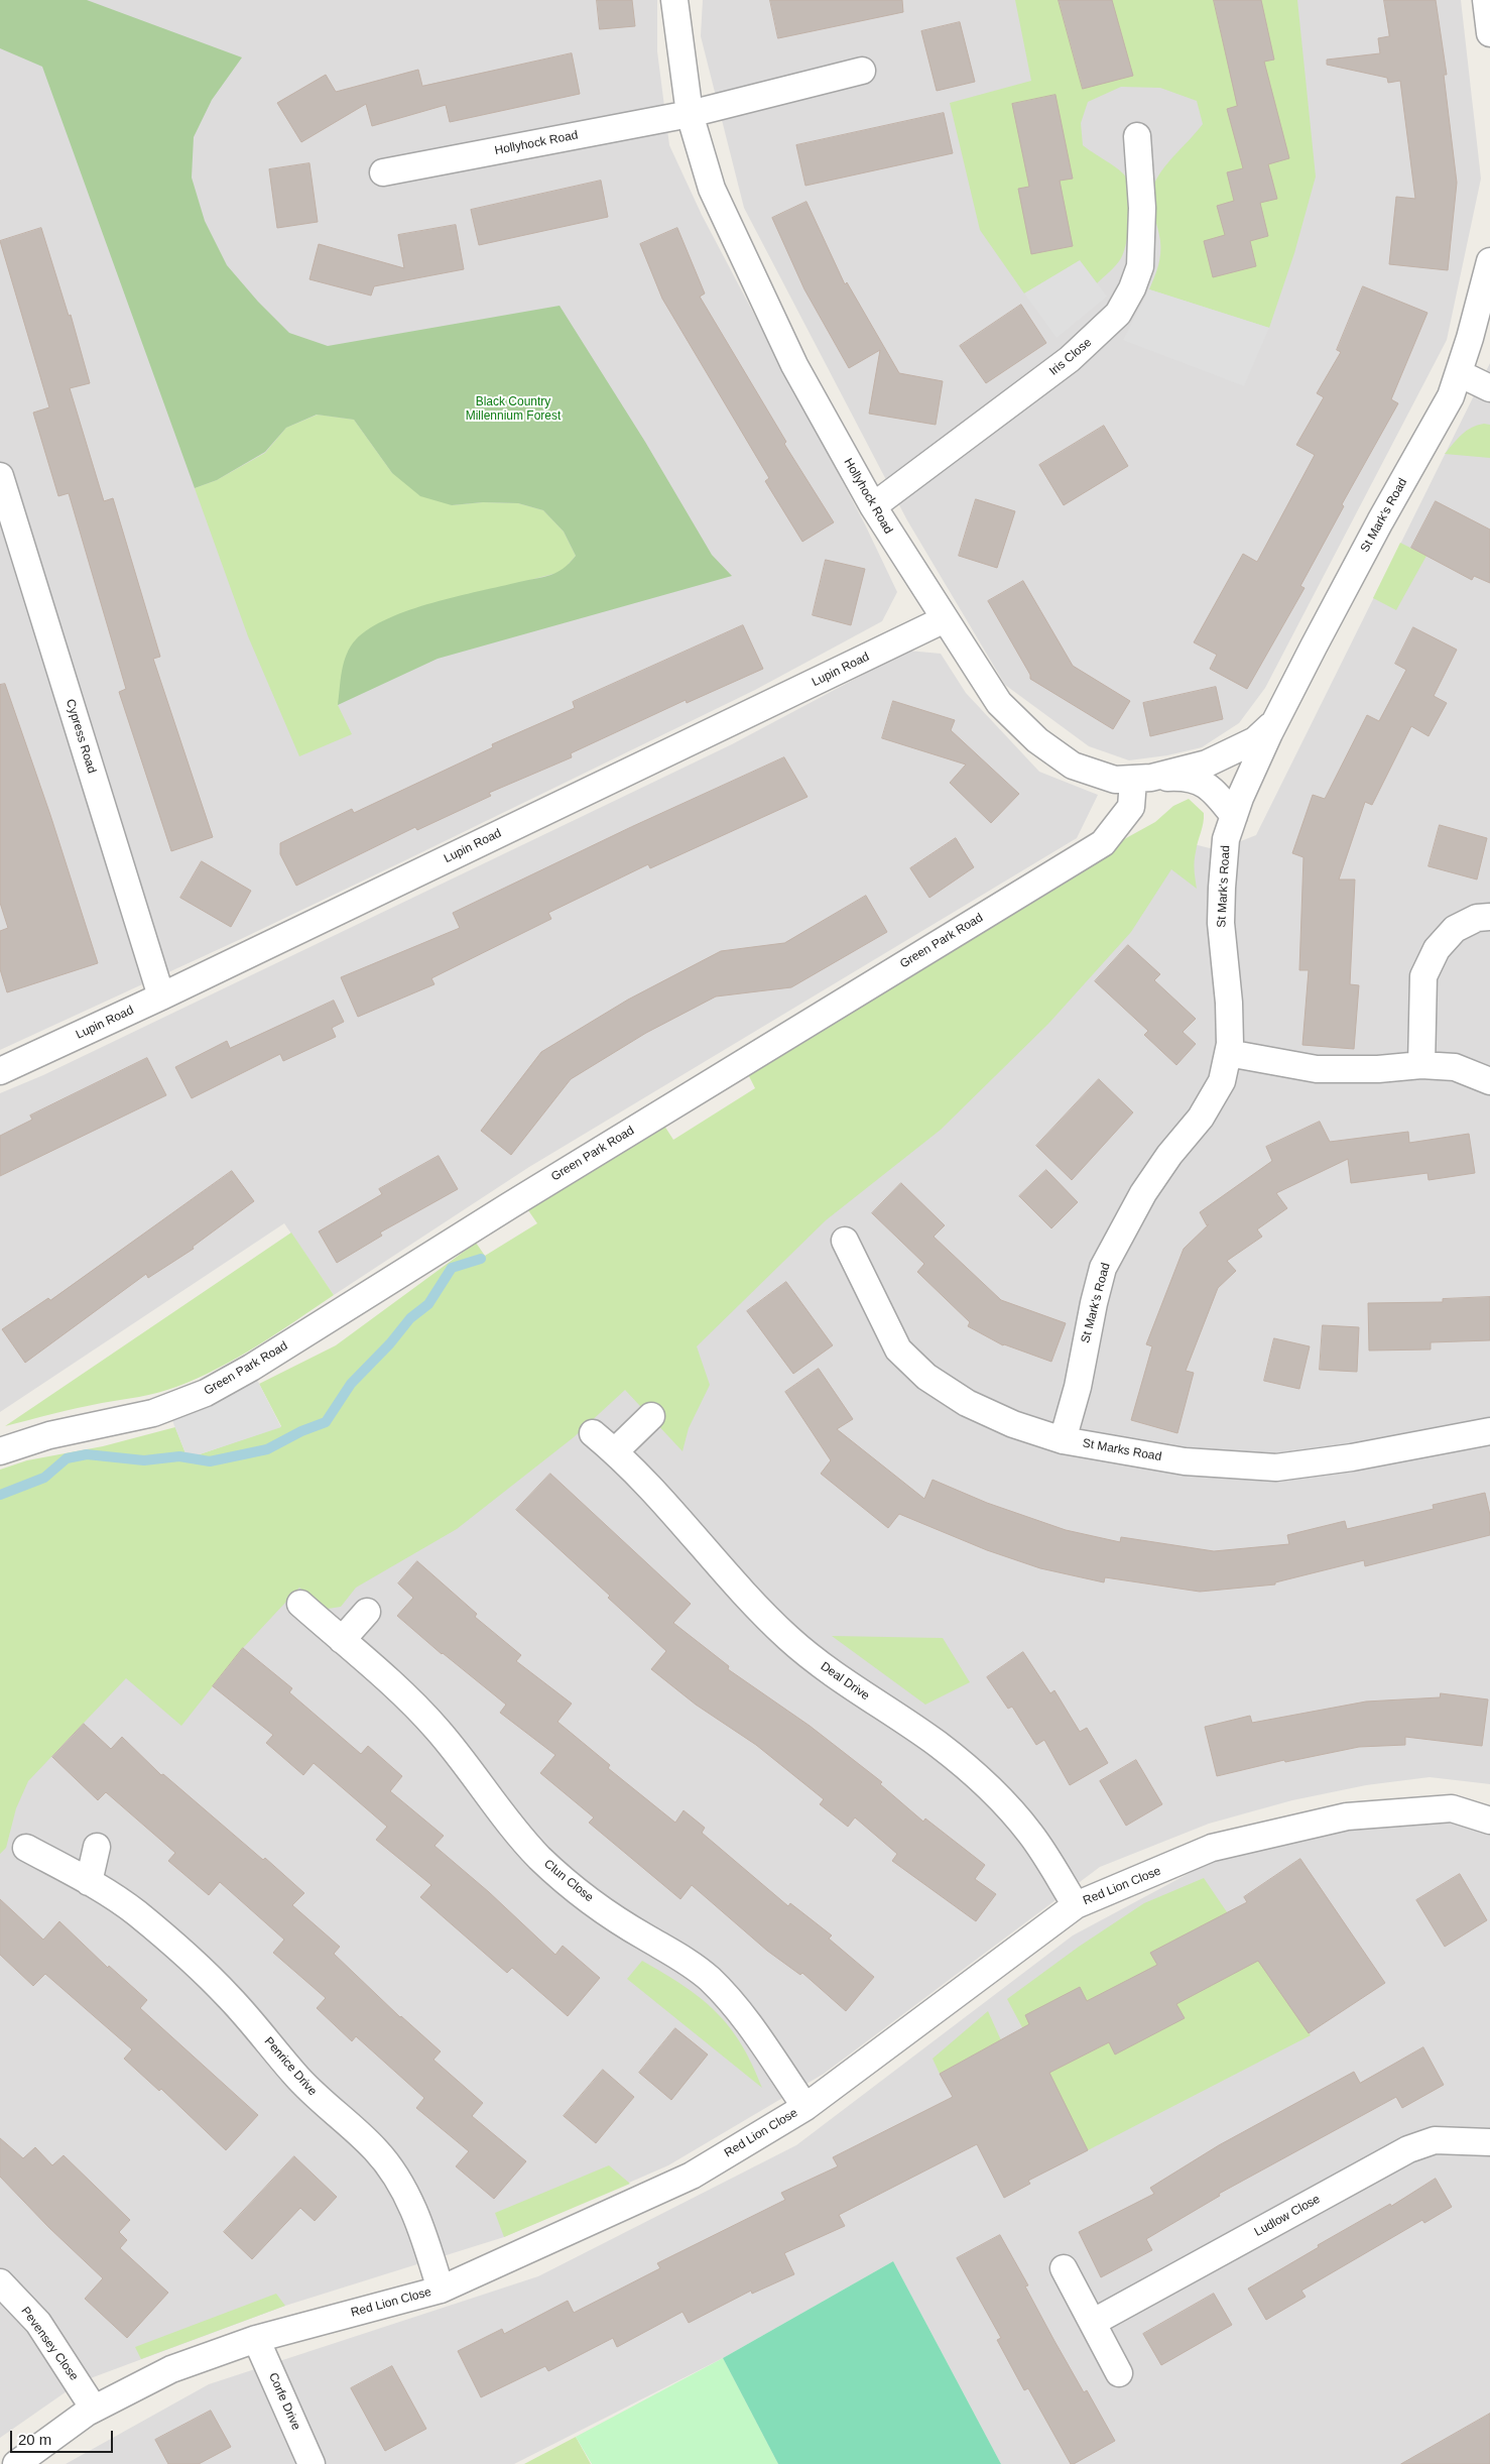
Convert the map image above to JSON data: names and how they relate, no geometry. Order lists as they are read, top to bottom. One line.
{"streets":{"street":["Hollyhock Road","Iris Close","St Mark's Road","Lupin Road","Cypress Road","Green Park Road","St Marks Road","Deal Drive","Clun Close","Red Lion Close","Penrice Drive","Ludlow Close","Pevensey Close","Corfe Drive"]},"crossings":[["Hollyhock Road","Iris Close"],["Hollyhock Road","St Mark's Road"],["Hollyhock Road","Lupin Road"],["Hollyhock Road","Green Park Road"],["St Mark's Road","St Marks Road"],["Lupin Road","Cypress Road"],["Deal Drive","Red Lion Close"],["Clun Close","Red Lion Close"],["Red Lion Close","Penrice Drive"],["Red Lion Close","Pevensey Close"],["Red Lion Close","Corfe Drive"]],"parks":["Black Country Millennium Forest"],"scale_bar":"20 m"}
